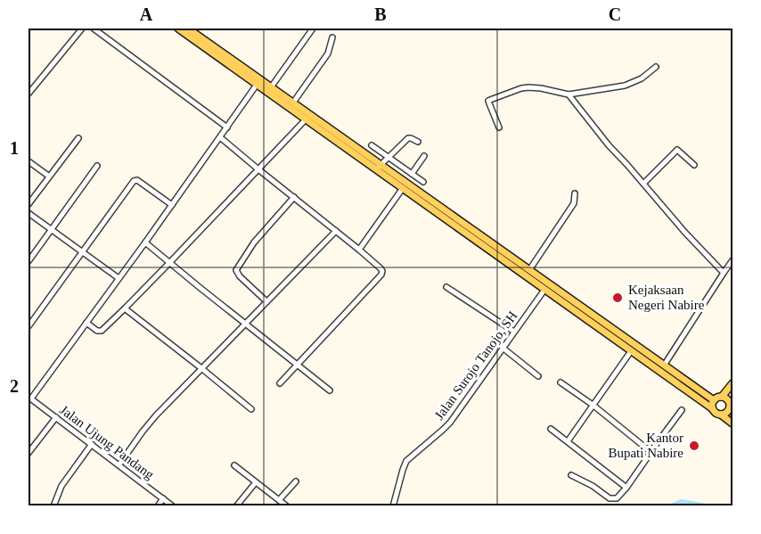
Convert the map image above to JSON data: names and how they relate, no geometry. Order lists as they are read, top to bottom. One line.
{"streets":{"street":["Jalan Surojo Tanojo, SH","Jalan Ujung Pandang"]},"places":["Kejaksaan Negeri Nabire","Kantor Bupati Nabire"],"grid":{"columns":["A","B","C"],"rows":["1","2"]}}
